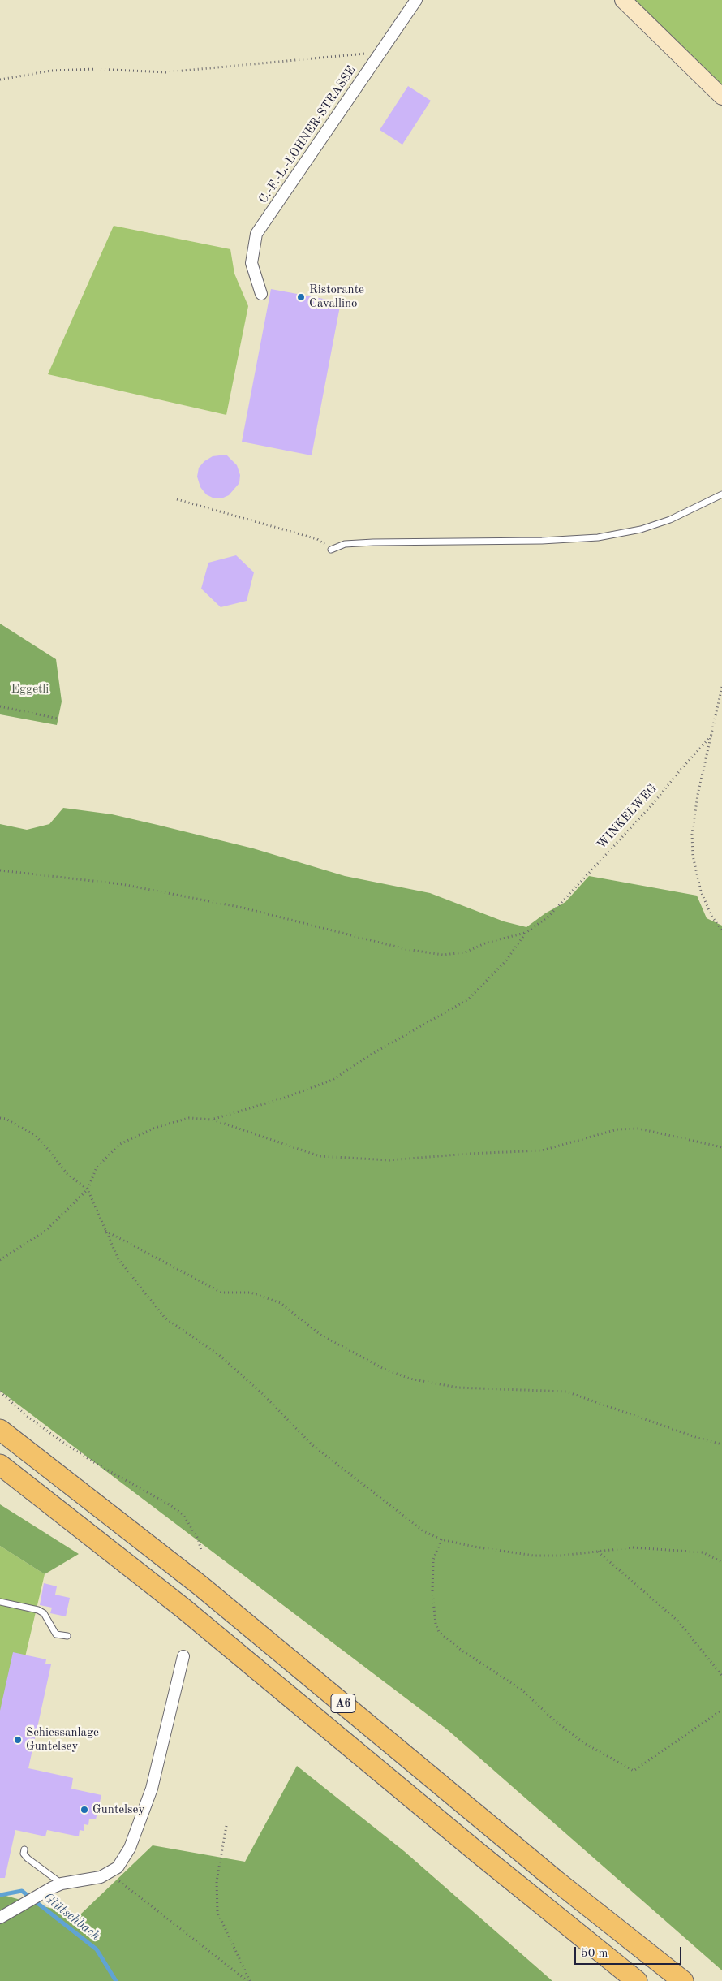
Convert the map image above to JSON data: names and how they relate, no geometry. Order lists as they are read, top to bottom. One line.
{"streets":{"highway":["A6"],"street":["C.-F.-L.-LOHNER-STRASSE"],"path":["WINKELWEG"]},"water":["Glütschbach"],"parks":["Eggetli"],"places":["Ristorante Cavallino","Schiessanlage Guntelsey","Guntelsey"],"scale_bar":"50 m"}
